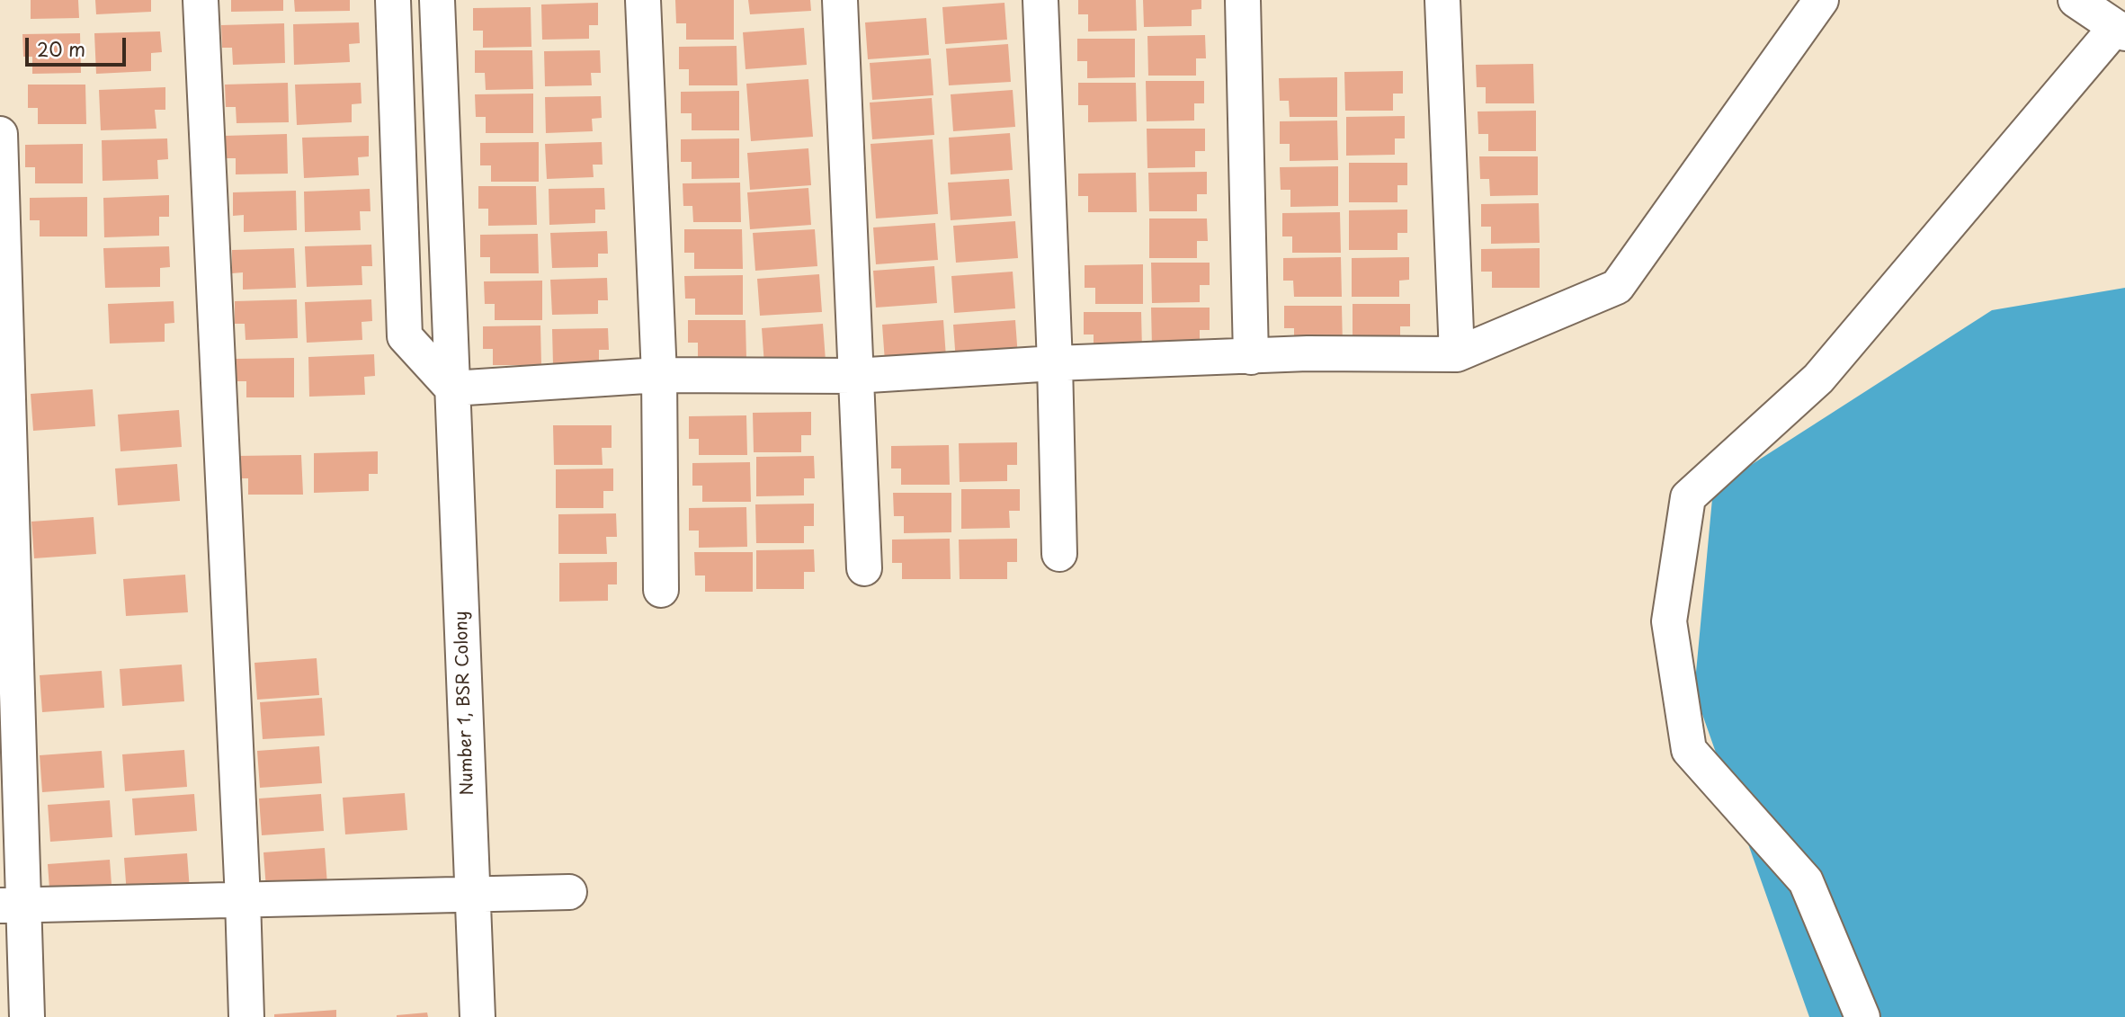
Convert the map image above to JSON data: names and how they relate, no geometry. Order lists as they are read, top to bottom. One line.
{"streets":{"street":["Number 1, BSR Colony"]},"scale_bar":"20 m"}
